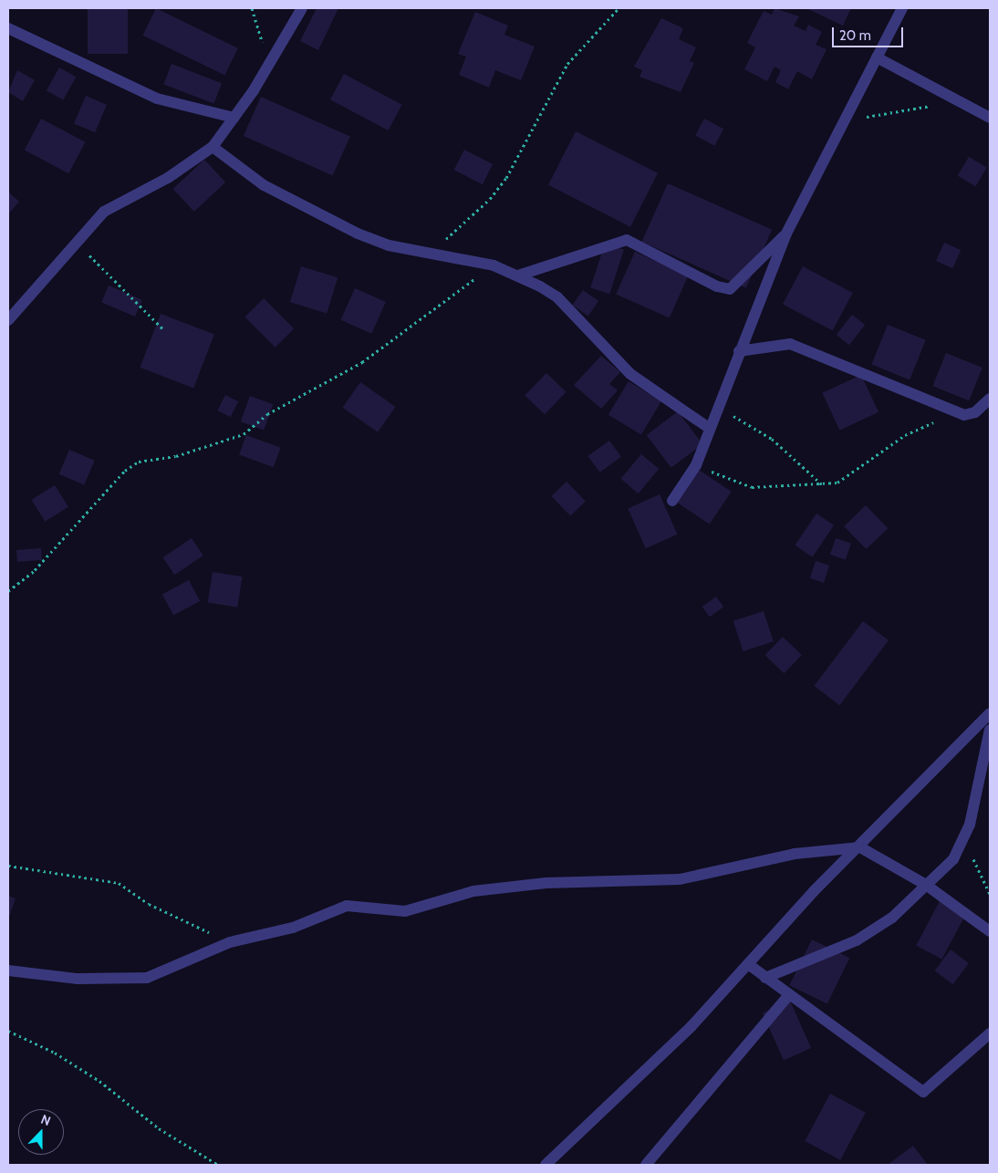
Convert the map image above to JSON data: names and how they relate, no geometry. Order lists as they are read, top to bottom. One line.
{"scale_bar":"20 m","north":"top"}
